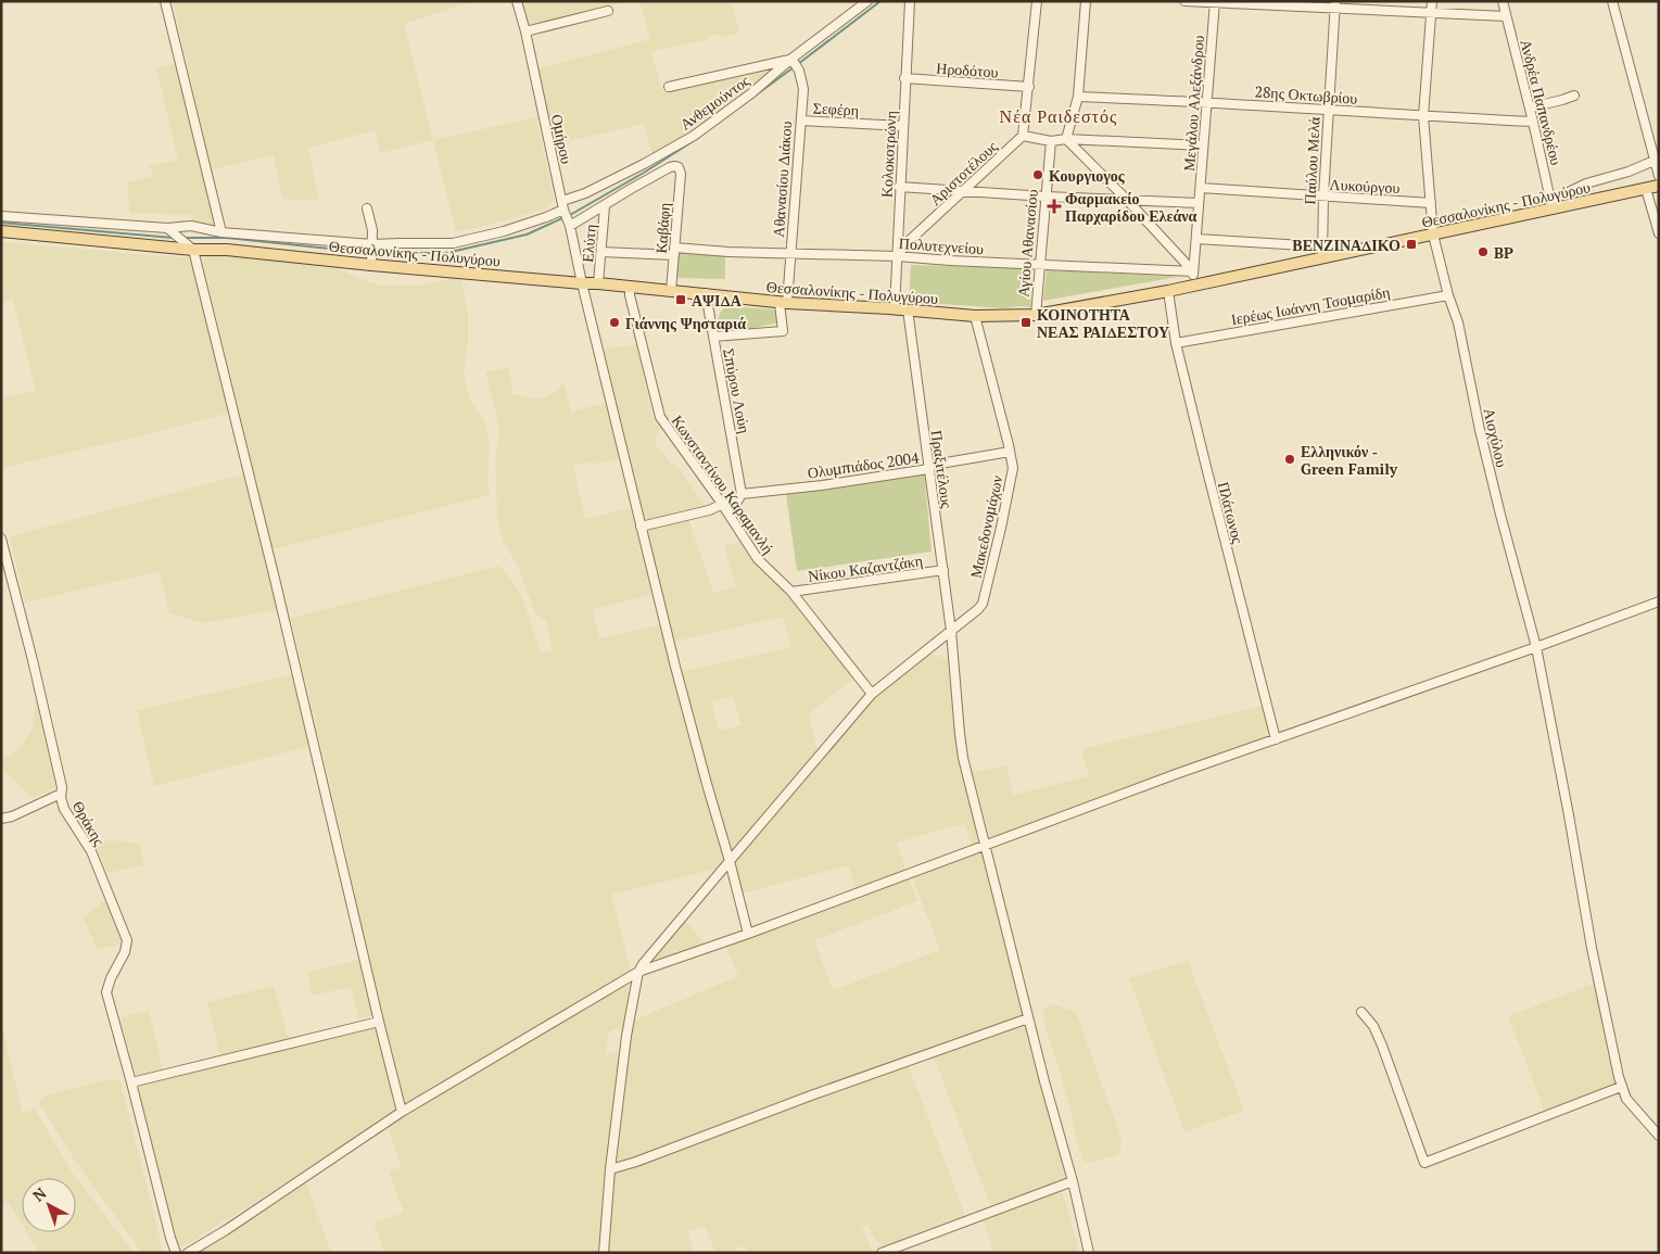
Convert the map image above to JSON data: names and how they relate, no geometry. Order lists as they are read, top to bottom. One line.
{"streets":{"main road":["Θεσσαλονίκης - Πολυγύρου"],"street":["Ηροδότου","28ης Οκτωβρίου","Ανθεμούντος","Ανδρέα Παπανδρέου","Μεγάλου Αλεξάνδρου","Σεφέρη","Ομήρου","Κολοκοτρώνη","Παύλου Μελά","Αριστοτέλους","Αθανασίου Διάκου","Λυκούργου","Καβάφη","Ελύτη","Αγίου Αθανασίου","Πολυτεχνείου","Ιερέως Ιωάννη Τσομαρίδη","Σπύρου Λούη","Αισχύλου","Ολυμπιάδος 2004","Πραξιτέλους","Κωνσταντίνου Καραμανλή","Πλάτωνος","Μακεδονομάχων","Νίκου Καζαντζάκη","Θράκης"]},"crossings":[["Ηροδότου","Κολοκοτρώνη"],["28ης Οκτωβρίου","Ανδρέα Παπανδρέου"],["28ης Οκτωβρίου","Μεγάλου Αλεξάνδρου"],["28ης Οκτωβρίου","Παύλου Μελά"],["28ης Οκτωβρίου","Αισχύλου"],["Ανθεμούντος","Ομήρου"],["Ανθεμούντος","Αθανασίου Διάκου"],["Ανδρέα Παπανδρέου","Θεσσαλονίκης - Πολυγύρου"],["Μεγάλου Αλεξάνδρου","Λυκούργου"],["Μεγάλου Αλεξάνδρου","Πολυτεχνείου"],["Σεφέρη","Κολοκοτρώνη"],["Σεφέρη","Αθανασίου Διάκου"],["Ομήρου","Θεσσαλονίκης - Πολυγύρου"],["Ομήρου","Μακεδονομάχων"],["Κολοκοτρώνη","Αριστοτέλους"],["Κολοκοτρώνη","Θεσσαλονίκης - Πολυγύρου"],["Κολοκοτρώνη","Πολυτεχνείου"],["Παύλου Μελά","Λυκούργου"],["Παύλου Μελά","Θεσσαλονίκης - Πολυγύρου"],["Αριστοτέλους","Πολυτεχνείου"],["Αθανασίου Διάκου","Θεσσαλονίκης - Πολυγύρου"],["Αθανασίου Διάκου","Πολυτεχνείου"],["Αθανασίου Διάκου","Σπύρου Λούη"],["Λυκούργου","Αισχύλου"],["Θεσσαλονίκης - Πολυγύρου","Καβάφη"],["Θεσσαλονίκης - Πολυγύρου","Ελύτη"],["Θεσσαλονίκης - Πολυγύρου","Αγίου Αθανασίου"],["Θεσσαλονίκης - Πολυγύρου","Σπύρου Λούη"],["Θεσσαλονίκης - Πολυγύρου","Αισχύλου"],["Θεσσαλονίκης - Πολυγύρου","Πραξιτέλους"],["Θεσσαλονίκης - Πολυγύρου","Κωνσταντίνου Καραμανλή"],["Θεσσαλονίκης - Πολυγύρου","Πλάτωνος"],["Θεσσαλονίκης - Πολυγύρου","Μακεδονομάχων"],["Καβάφη","Ελύτη"],["Καβάφη","Πολυτεχνείου"],["Ελύτη","Πολυτεχνείου"],["Αγίου Αθανασίου","Πολυτεχνείου"],["Ιερέως Ιωάννη Τσομαρίδη","Αισχύλου"],["Ιερέως Ιωάννη Τσομαρίδη","Πλάτωνος"],["Σπύρου Λούη","Ολυμπιάδος 2004"],["Ολυμπιάδος 2004","Πραξιτέλους"],["Ολυμπιάδος 2004","Μακεδονομάχων"],["Πραξιτέλους","Μακεδονομάχων"],["Πραξιτέλους","Νίκου Καζαντζάκη"],["Κωνσταντίνου Καραμανλή","Μακεδονομάχων"],["Κωνσταντίνου Καραμανλή","Νίκου Καζαντζάκη"]],"districts":["Νέα Ραιδεστός"],"places":{"other":["Κουργιογος","BP","Γιάννης Ψησταριά","Ελληνικόν - Green Family"],"health":["Φαρμακείο Παρχαρίδου Ελεάνα"],"transit":["ΒΕΝΖΙΝΑΔΙΚΟ","ΑΨΙΔΑ","ΚΟΙΝΟΤΗΤΑ ΝΕΑΣ ΡΑΙΔΕΣΤΟΥ"]},"north":"top left"}
